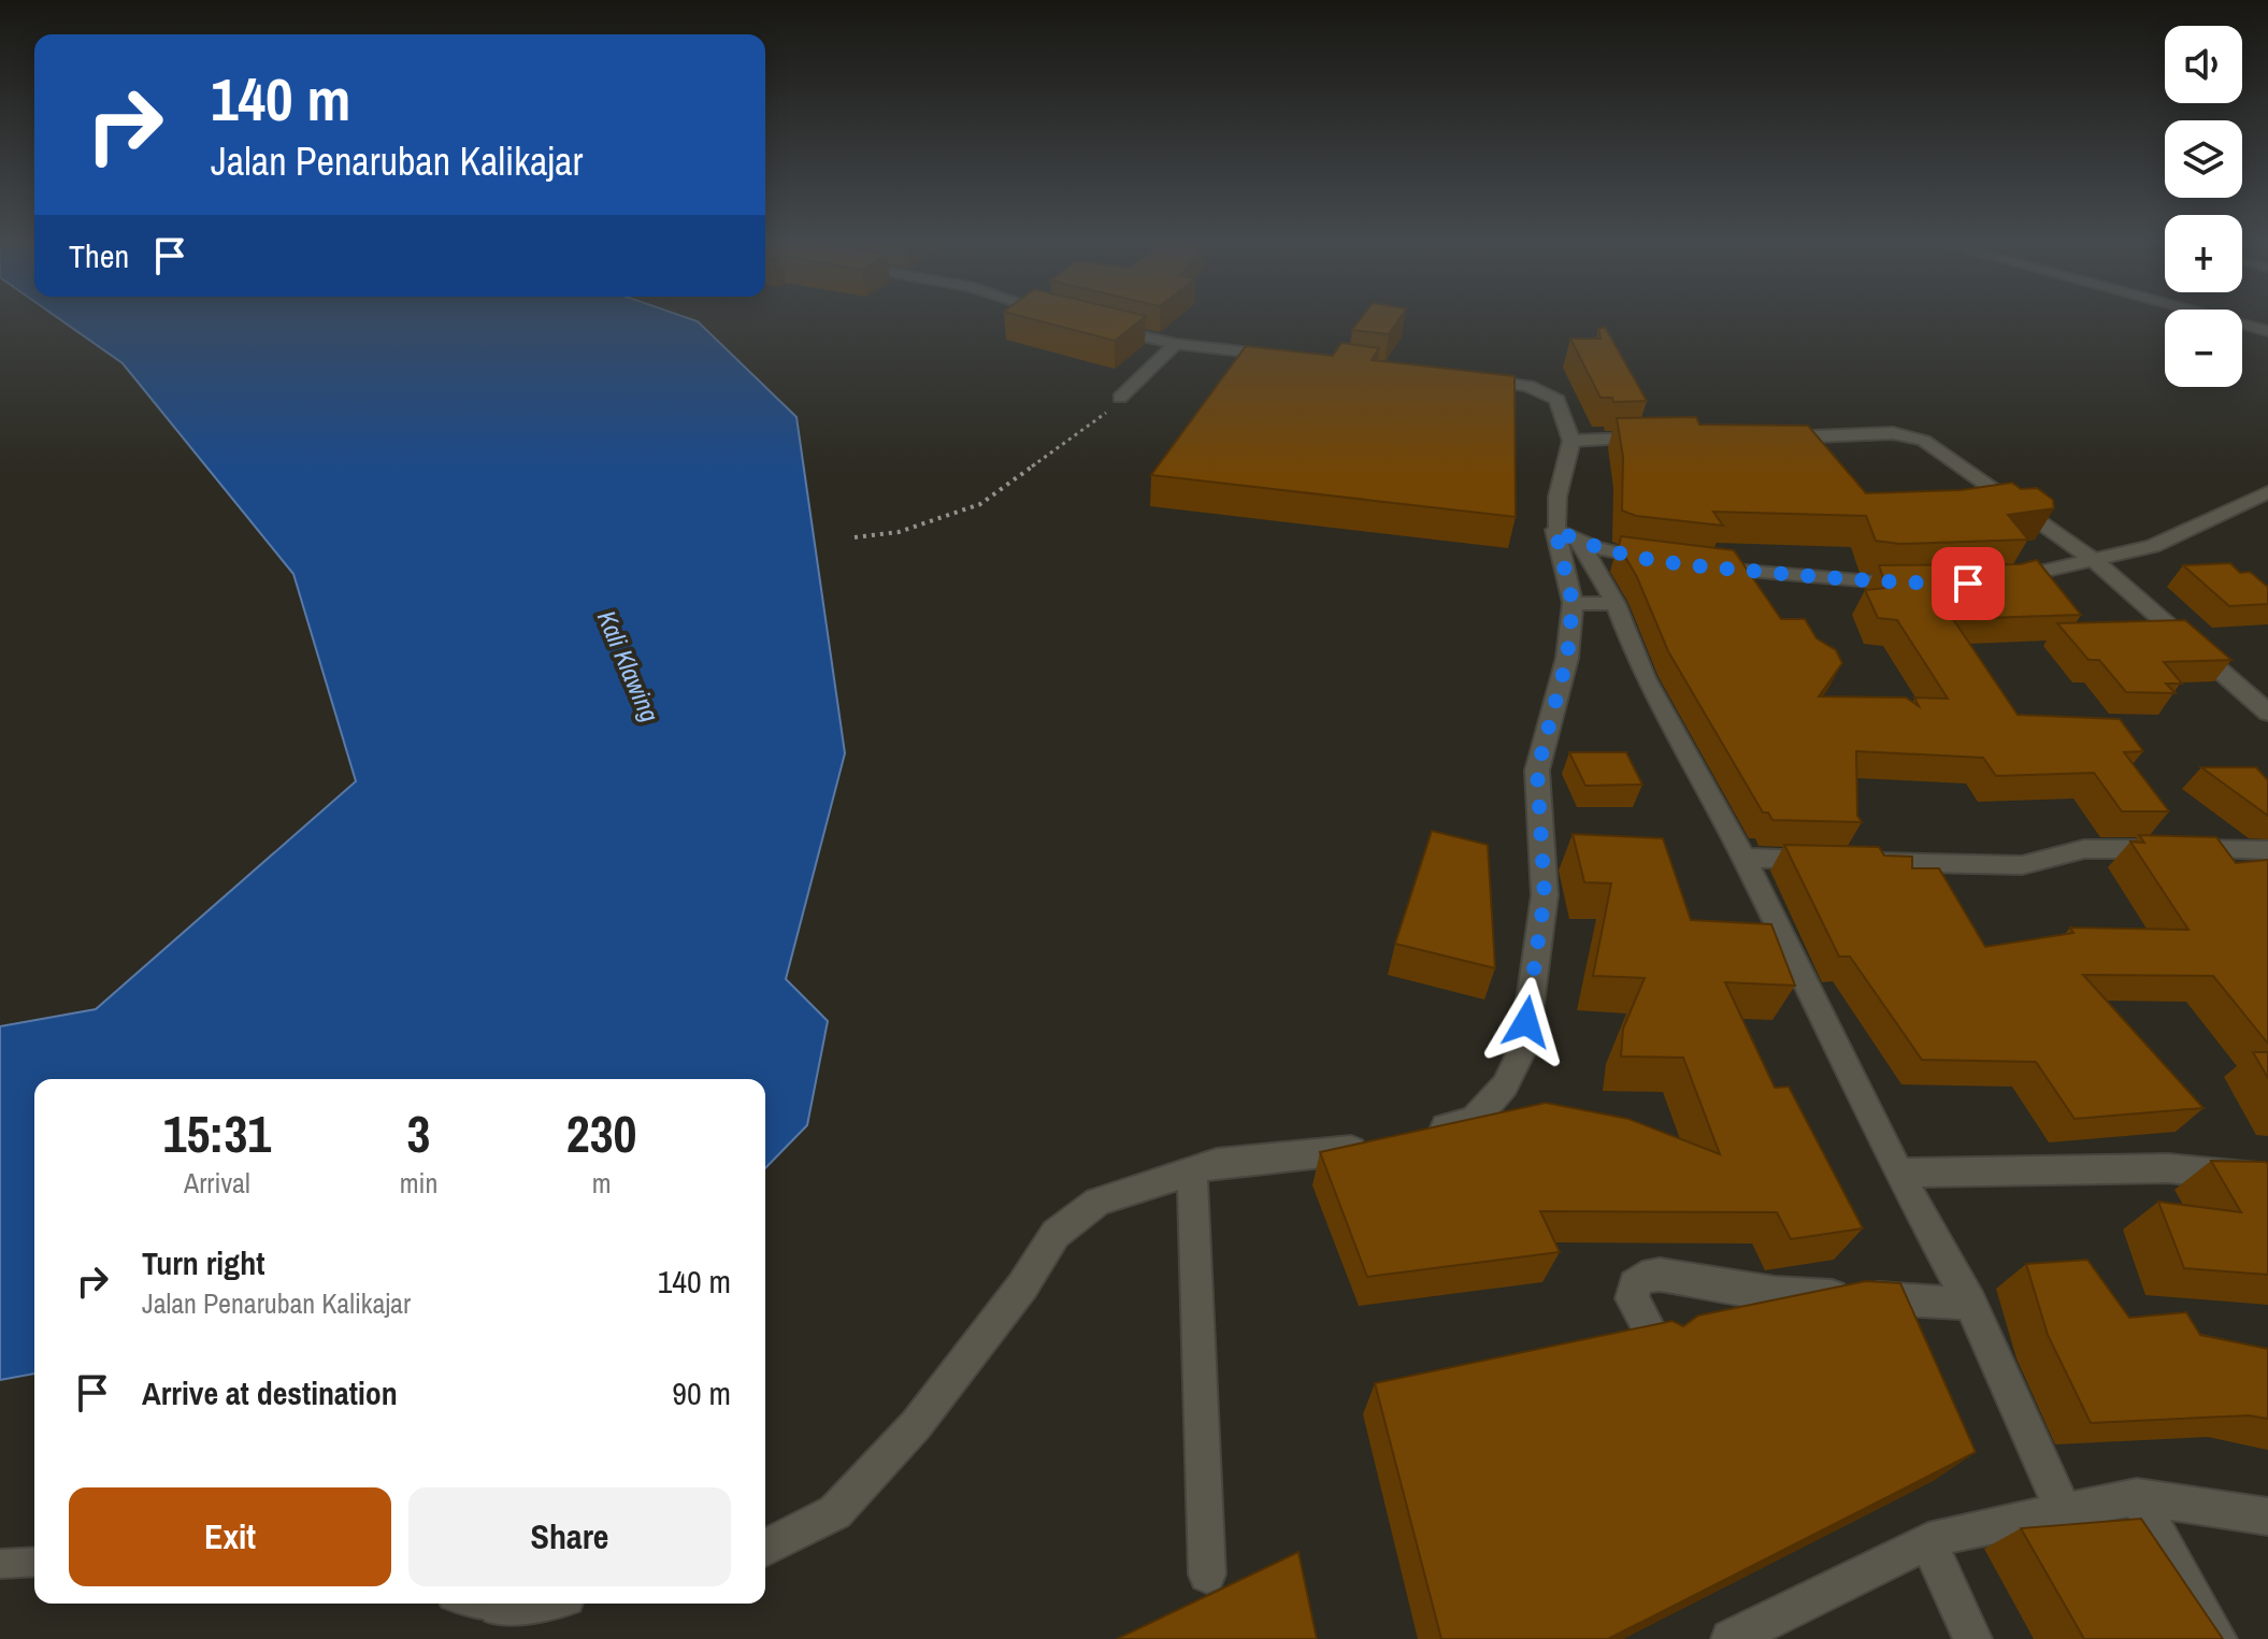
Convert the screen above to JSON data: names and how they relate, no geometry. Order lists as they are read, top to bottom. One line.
{"water":["Kali Klawing"],"page":{"map_buttons":["+","−"],"turn":["140 m","Jalan Penaruban Kalikajar"],"then":"Then","eta":["15:31","Arrival","3","min","230","m"],"list":[{"name":"Turn right","note":"Jalan Penaruban Kalikajar","value":"140 m"},{"name":"Arrive at destination","value":"90 m"}],"buttons":["Exit","Share"]}}
